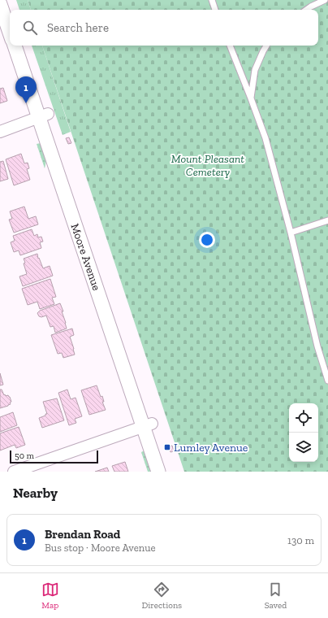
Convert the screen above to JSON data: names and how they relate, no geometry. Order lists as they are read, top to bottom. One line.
{"streets":{"street":["Moore Avenue"]},"parks":["Mount Pleasant Cemetery"],"places":{"transit":["Lumley Avenue"]},"scale_bar":"50 m","page":{"search":"Search here","pins":"1","scale":"50 m","heading":"Nearby","list":[{"mark":"1","name":"Brendan Road","note":"Bus stop · Moore Avenue","value":"130 m"}],"nav":["Map","Directions","Saved"]}}
